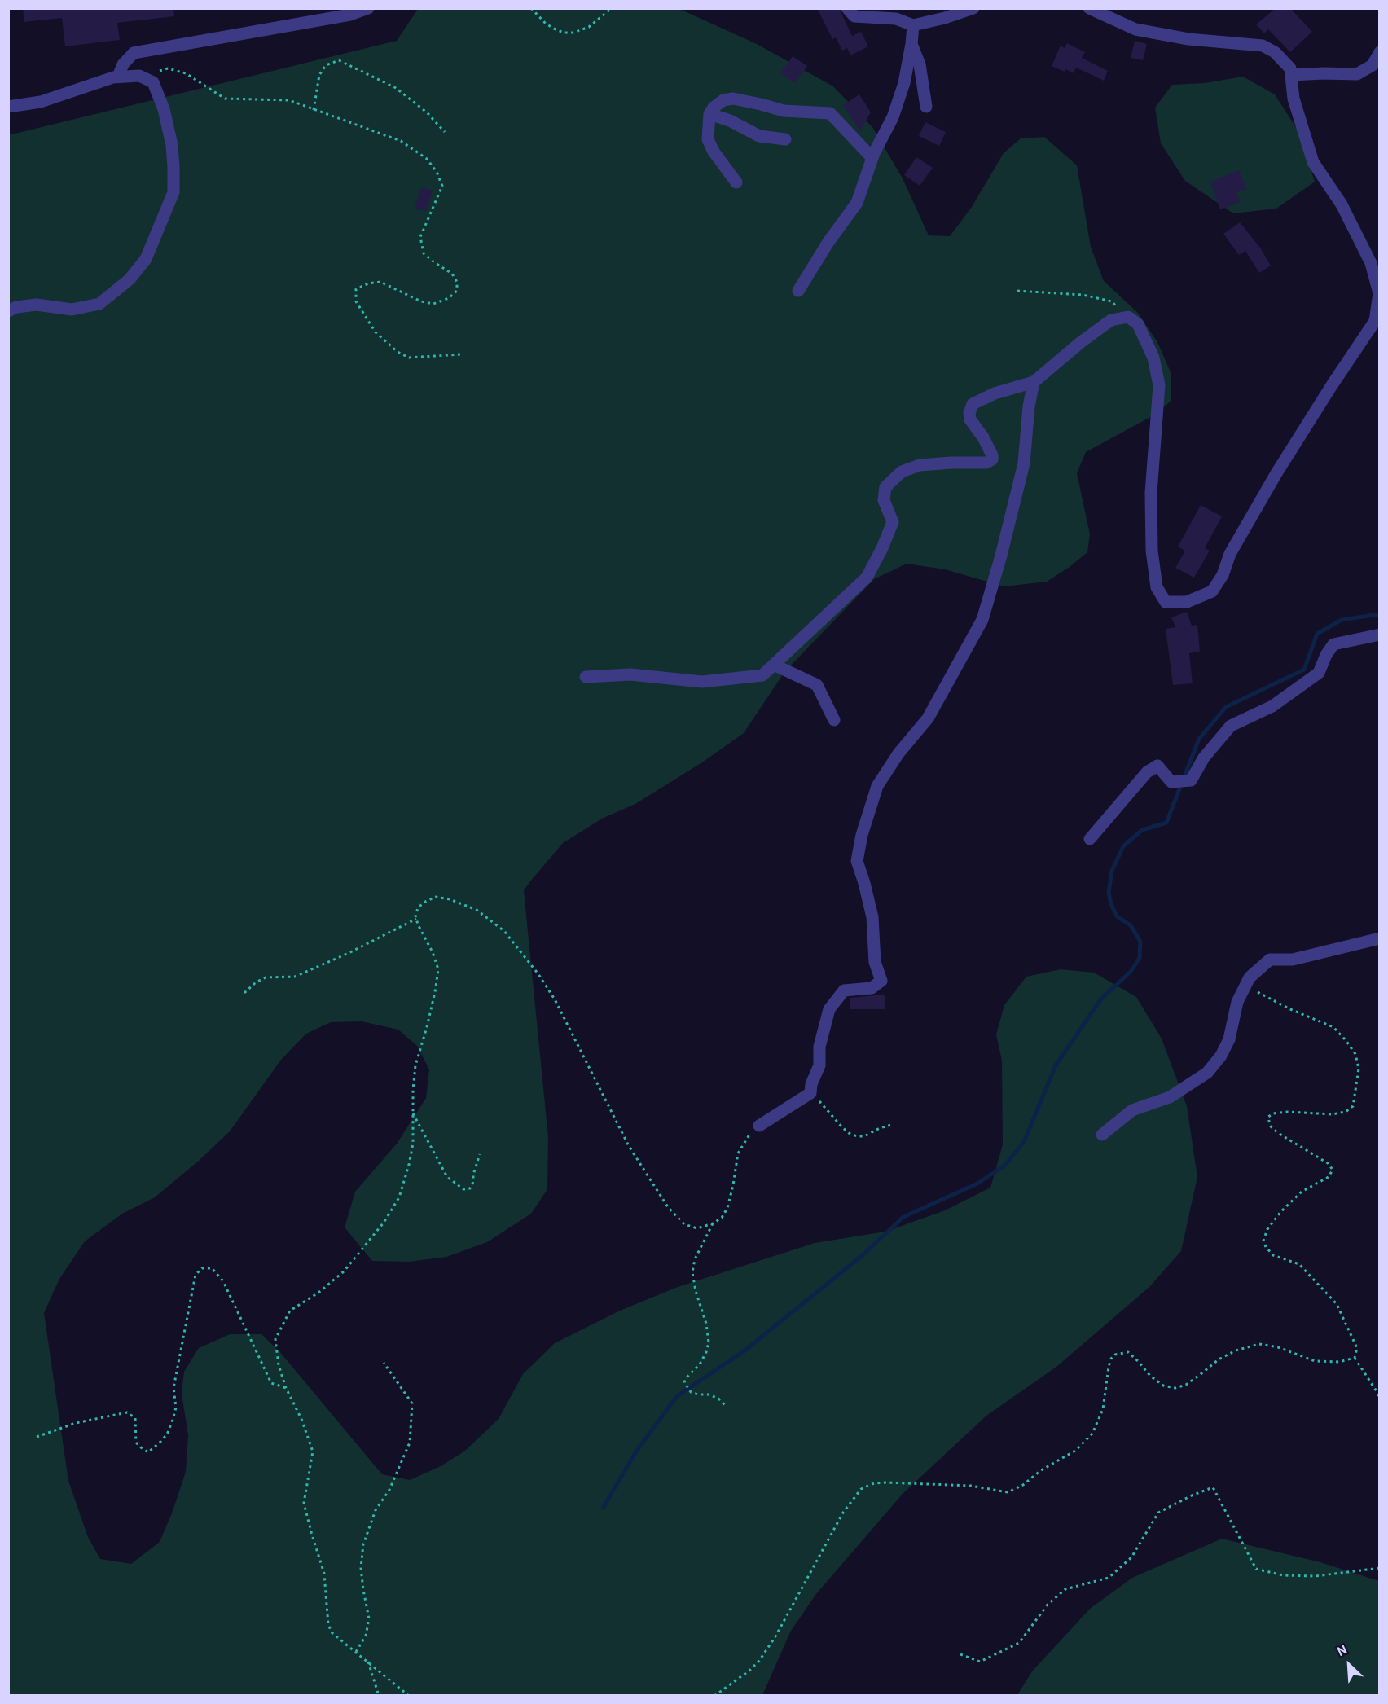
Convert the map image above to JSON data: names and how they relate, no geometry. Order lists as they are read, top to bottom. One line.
{"north":"top left"}
